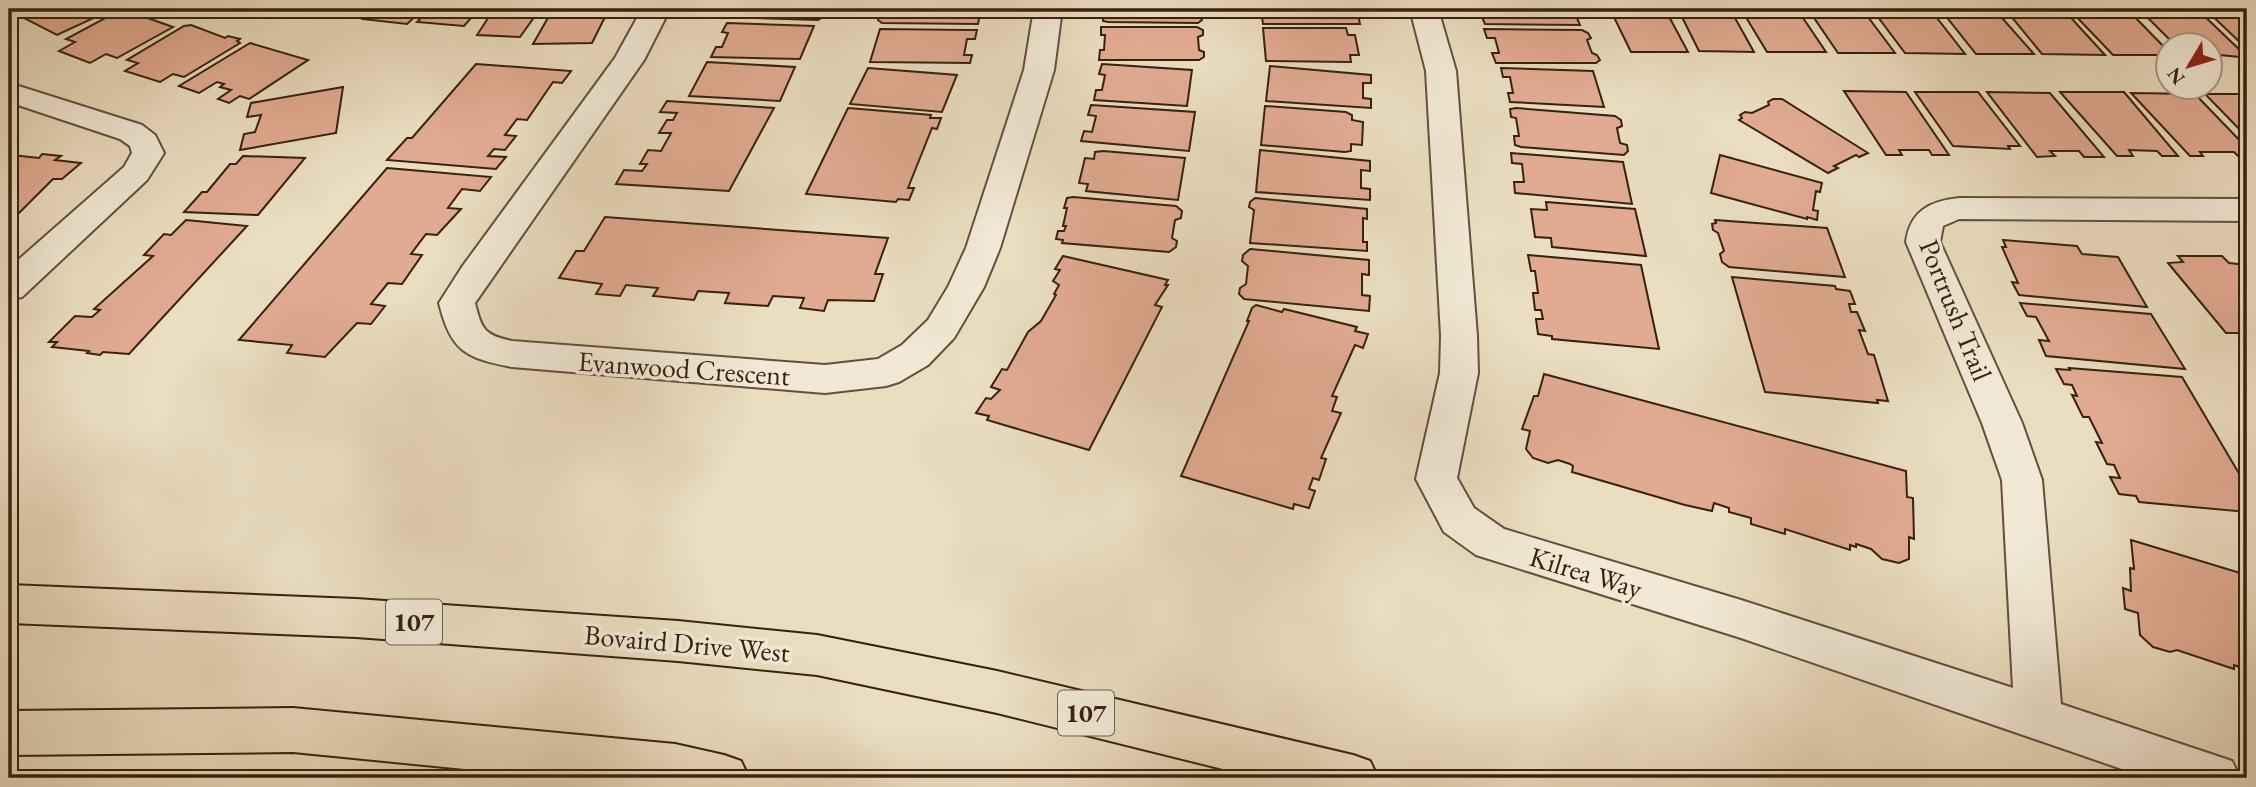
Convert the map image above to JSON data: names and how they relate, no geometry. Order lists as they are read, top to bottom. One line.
{"streets":{"main road":["107","Bovaird Drive West"],"street":["Portrush Trail","Evanwood Crescent","Kilrea Way"]},"crossings":[["Portrush Trail","Kilrea Way"]],"north":"bottom left"}
